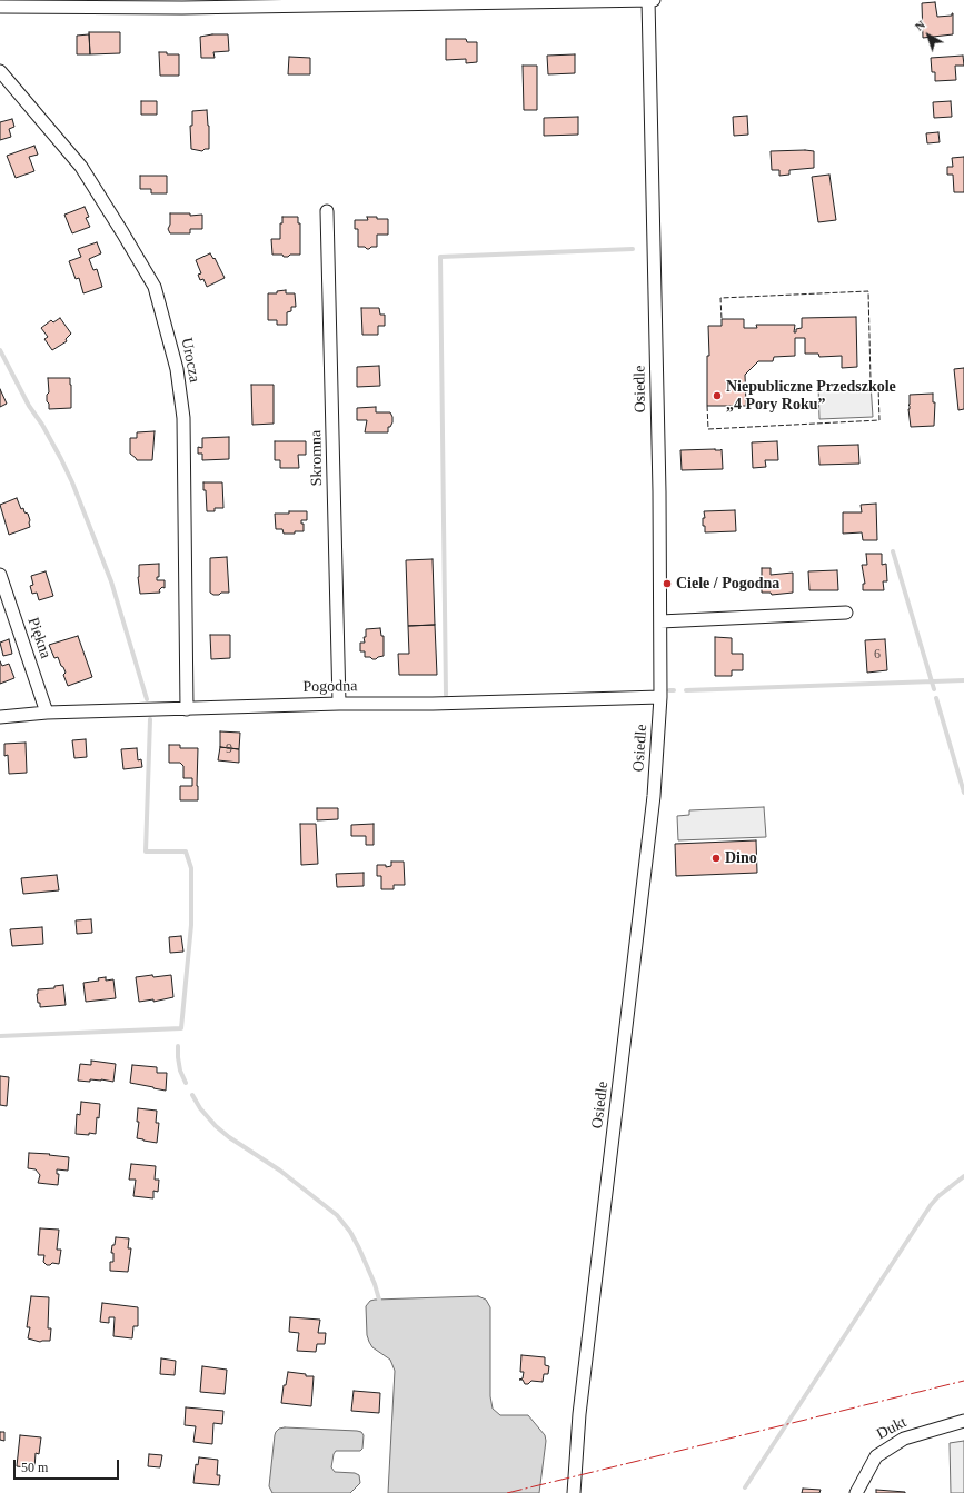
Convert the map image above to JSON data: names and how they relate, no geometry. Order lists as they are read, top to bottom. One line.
{"streets":{"street":["Urocza","Osiedle","Skromna","Piękna","Pogodna","Dukt"]},"crossings":[["Urocza","Pogodna"],["Osiedle","Pogodna"],["Skromna","Pogodna"],["Piękna","Pogodna"]],"places":["Niepubliczne Przedszkole „4 Pory Roku”","Ciele / Pogodna","Dino"],"house_numbers":["6","9"],"scale_bar":"50 m","north":"top left"}
